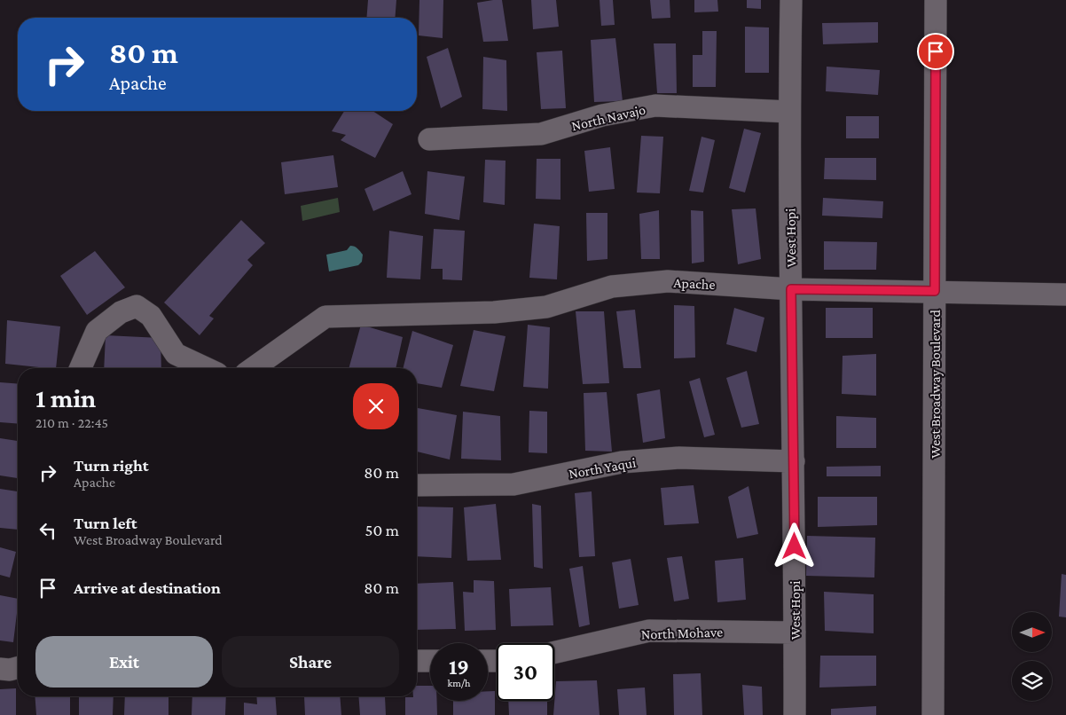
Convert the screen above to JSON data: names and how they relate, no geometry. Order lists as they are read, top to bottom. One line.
{"streets":{"street":["North Navajo","West Hopi","Apache","West Broadway Boulevard","North Yaqui","North Mohave"]},"crossings":[["North Navajo","West Hopi"],["West Hopi","Apache"],["West Hopi","North Yaqui"],["West Hopi","North Mohave"],["Apache","West Broadway Boulevard"]],"north":"right","page":{"turn":["80 m","Apache"],"heading":["1 min","210 m · 22:45"],"list":[{"name":"Turn right","note":"Apache","value":"80 m"},{"name":"Turn left","note":"West Broadway Boulevard","value":"50 m"},{"name":"Arrive at destination","value":"80 m"}],"buttons":["Exit","Share"],"speed":"19 km/h","limit":"30"}}
